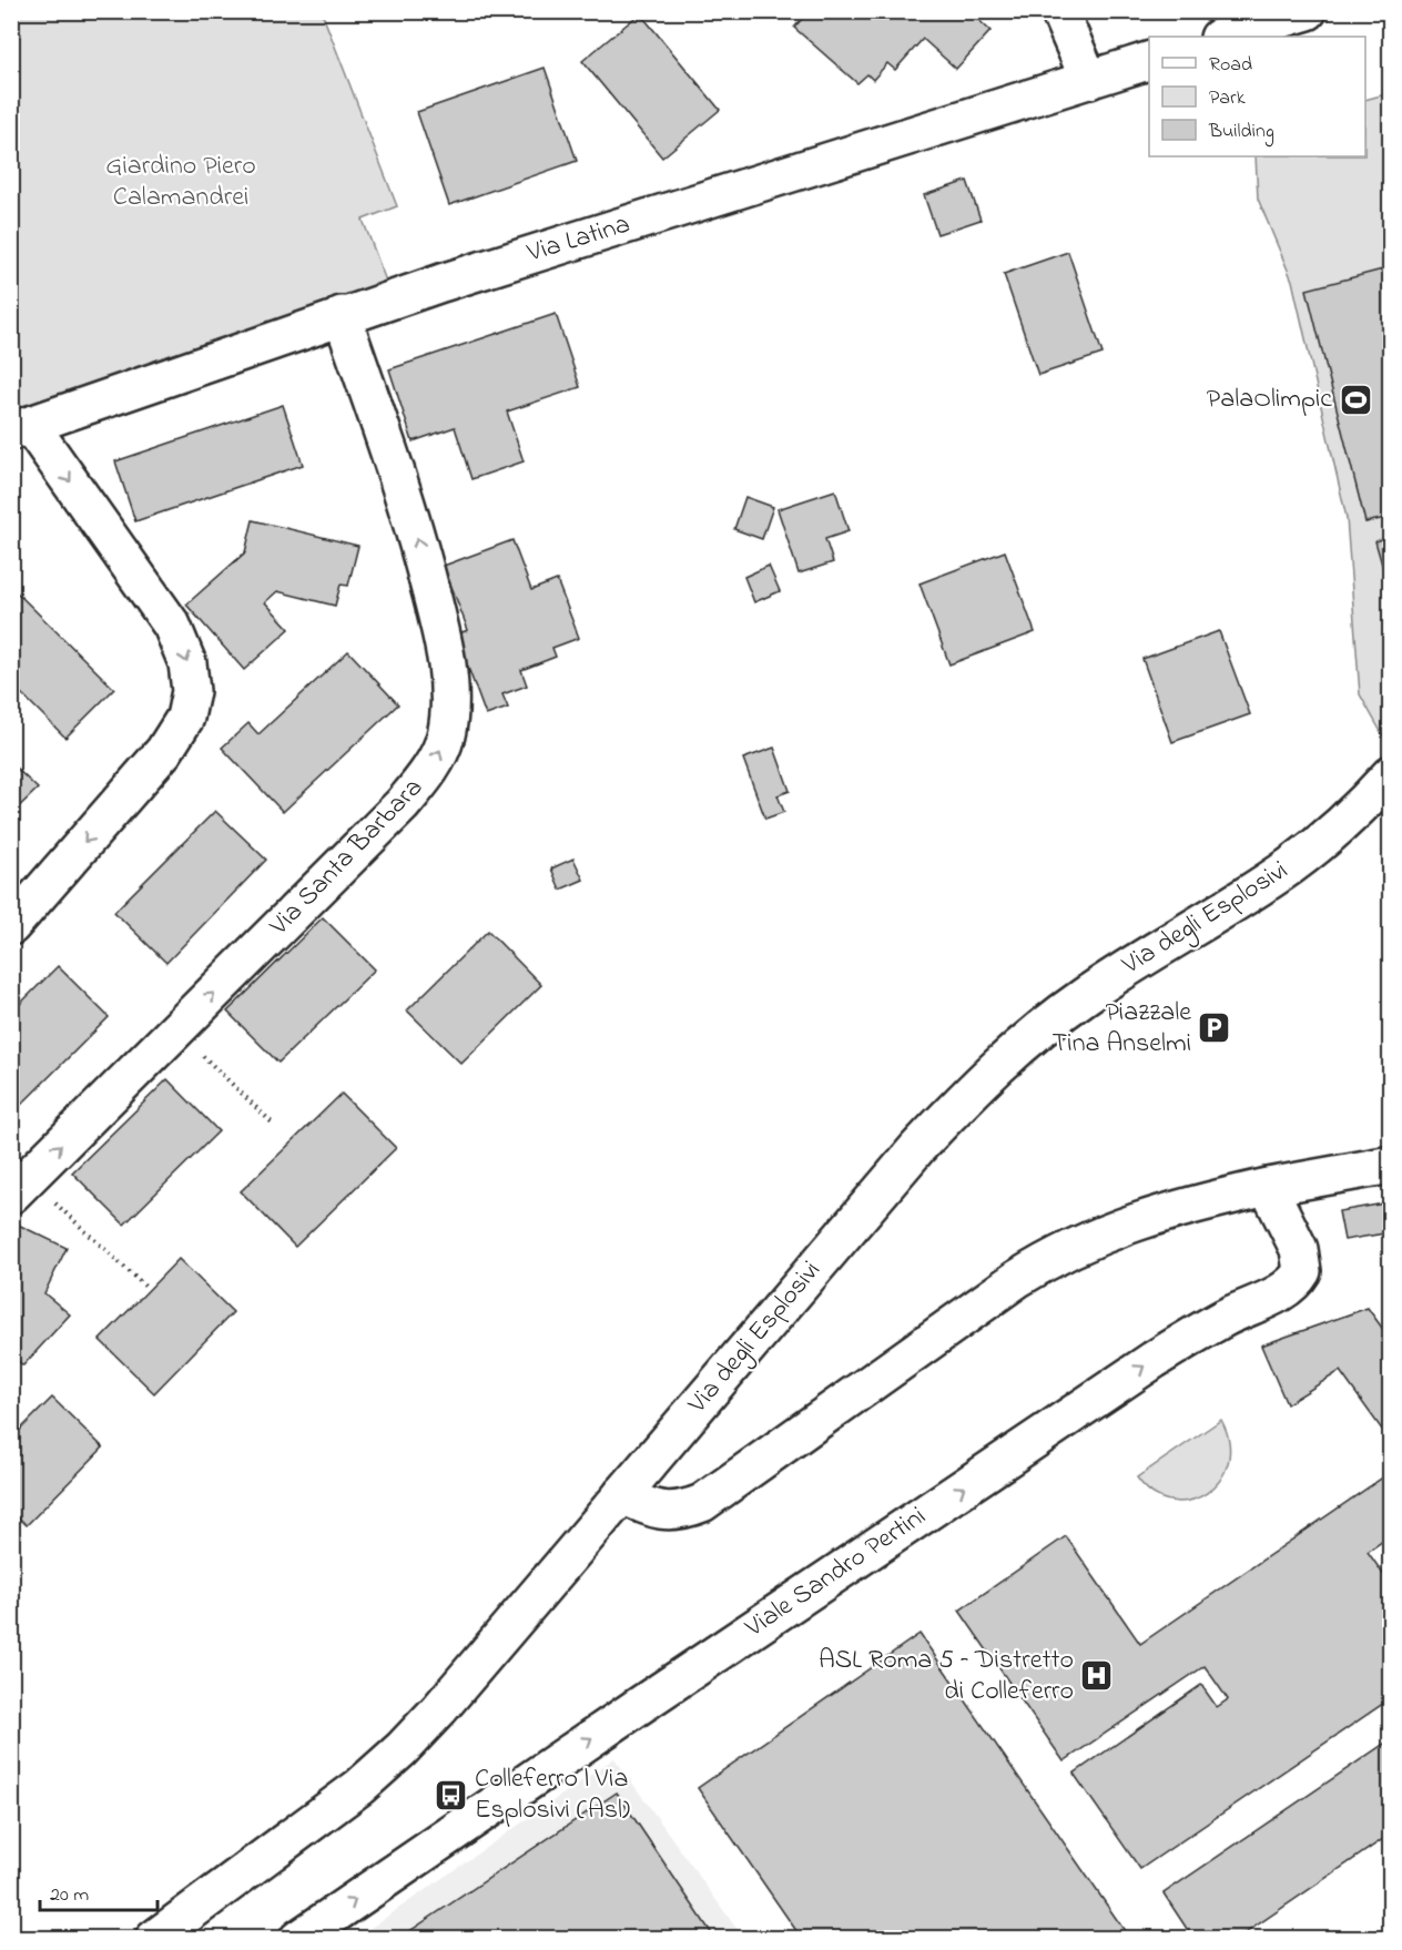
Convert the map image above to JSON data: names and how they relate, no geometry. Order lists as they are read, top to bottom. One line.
{"streets":{"street":["Via Latina","Via Santa Barbara","Via degli Esplosivi","Viale Sandro Pertini"]},"crossings":[["Via Latina","Via Santa Barbara"]],"one_way":["Via Santa Barbara"],"parks":["Giardino Piero Calamandrei"],"places":{"sports":["PalaOlimpic"],"parking":["Piazzale Tina Anselmi"],"hospital":["ASL Roma 5 – Distretto di Colleferro"],"bus stop":["Colleferro | Via Esplosivi (Asl)"]},"legend":["Road","Park","Building"],"scale_bar":"20 m"}
